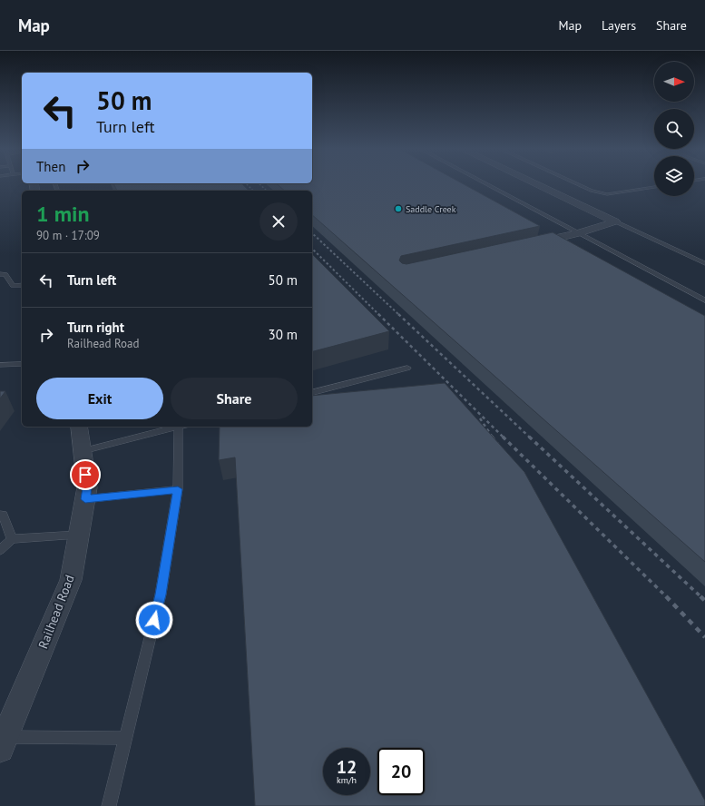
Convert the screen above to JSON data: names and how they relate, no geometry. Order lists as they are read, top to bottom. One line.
{"streets":{"street":["Railhead Road"]},"places":["Saddle Creek"],"north":"right","page":{"header":"Map","nav":["Map","Layers","Share"],"turn":["50 m","Turn left"],"then":"Then","heading":["1 min","90 m · 17:09"],"list":[{"name":"Turn left","value":"50 m"},{"name":"Turn right","note":"Railhead Road","value":"30 m"}],"buttons":["Exit","Share"],"speed":"12 km/h","limit":"20"}}
